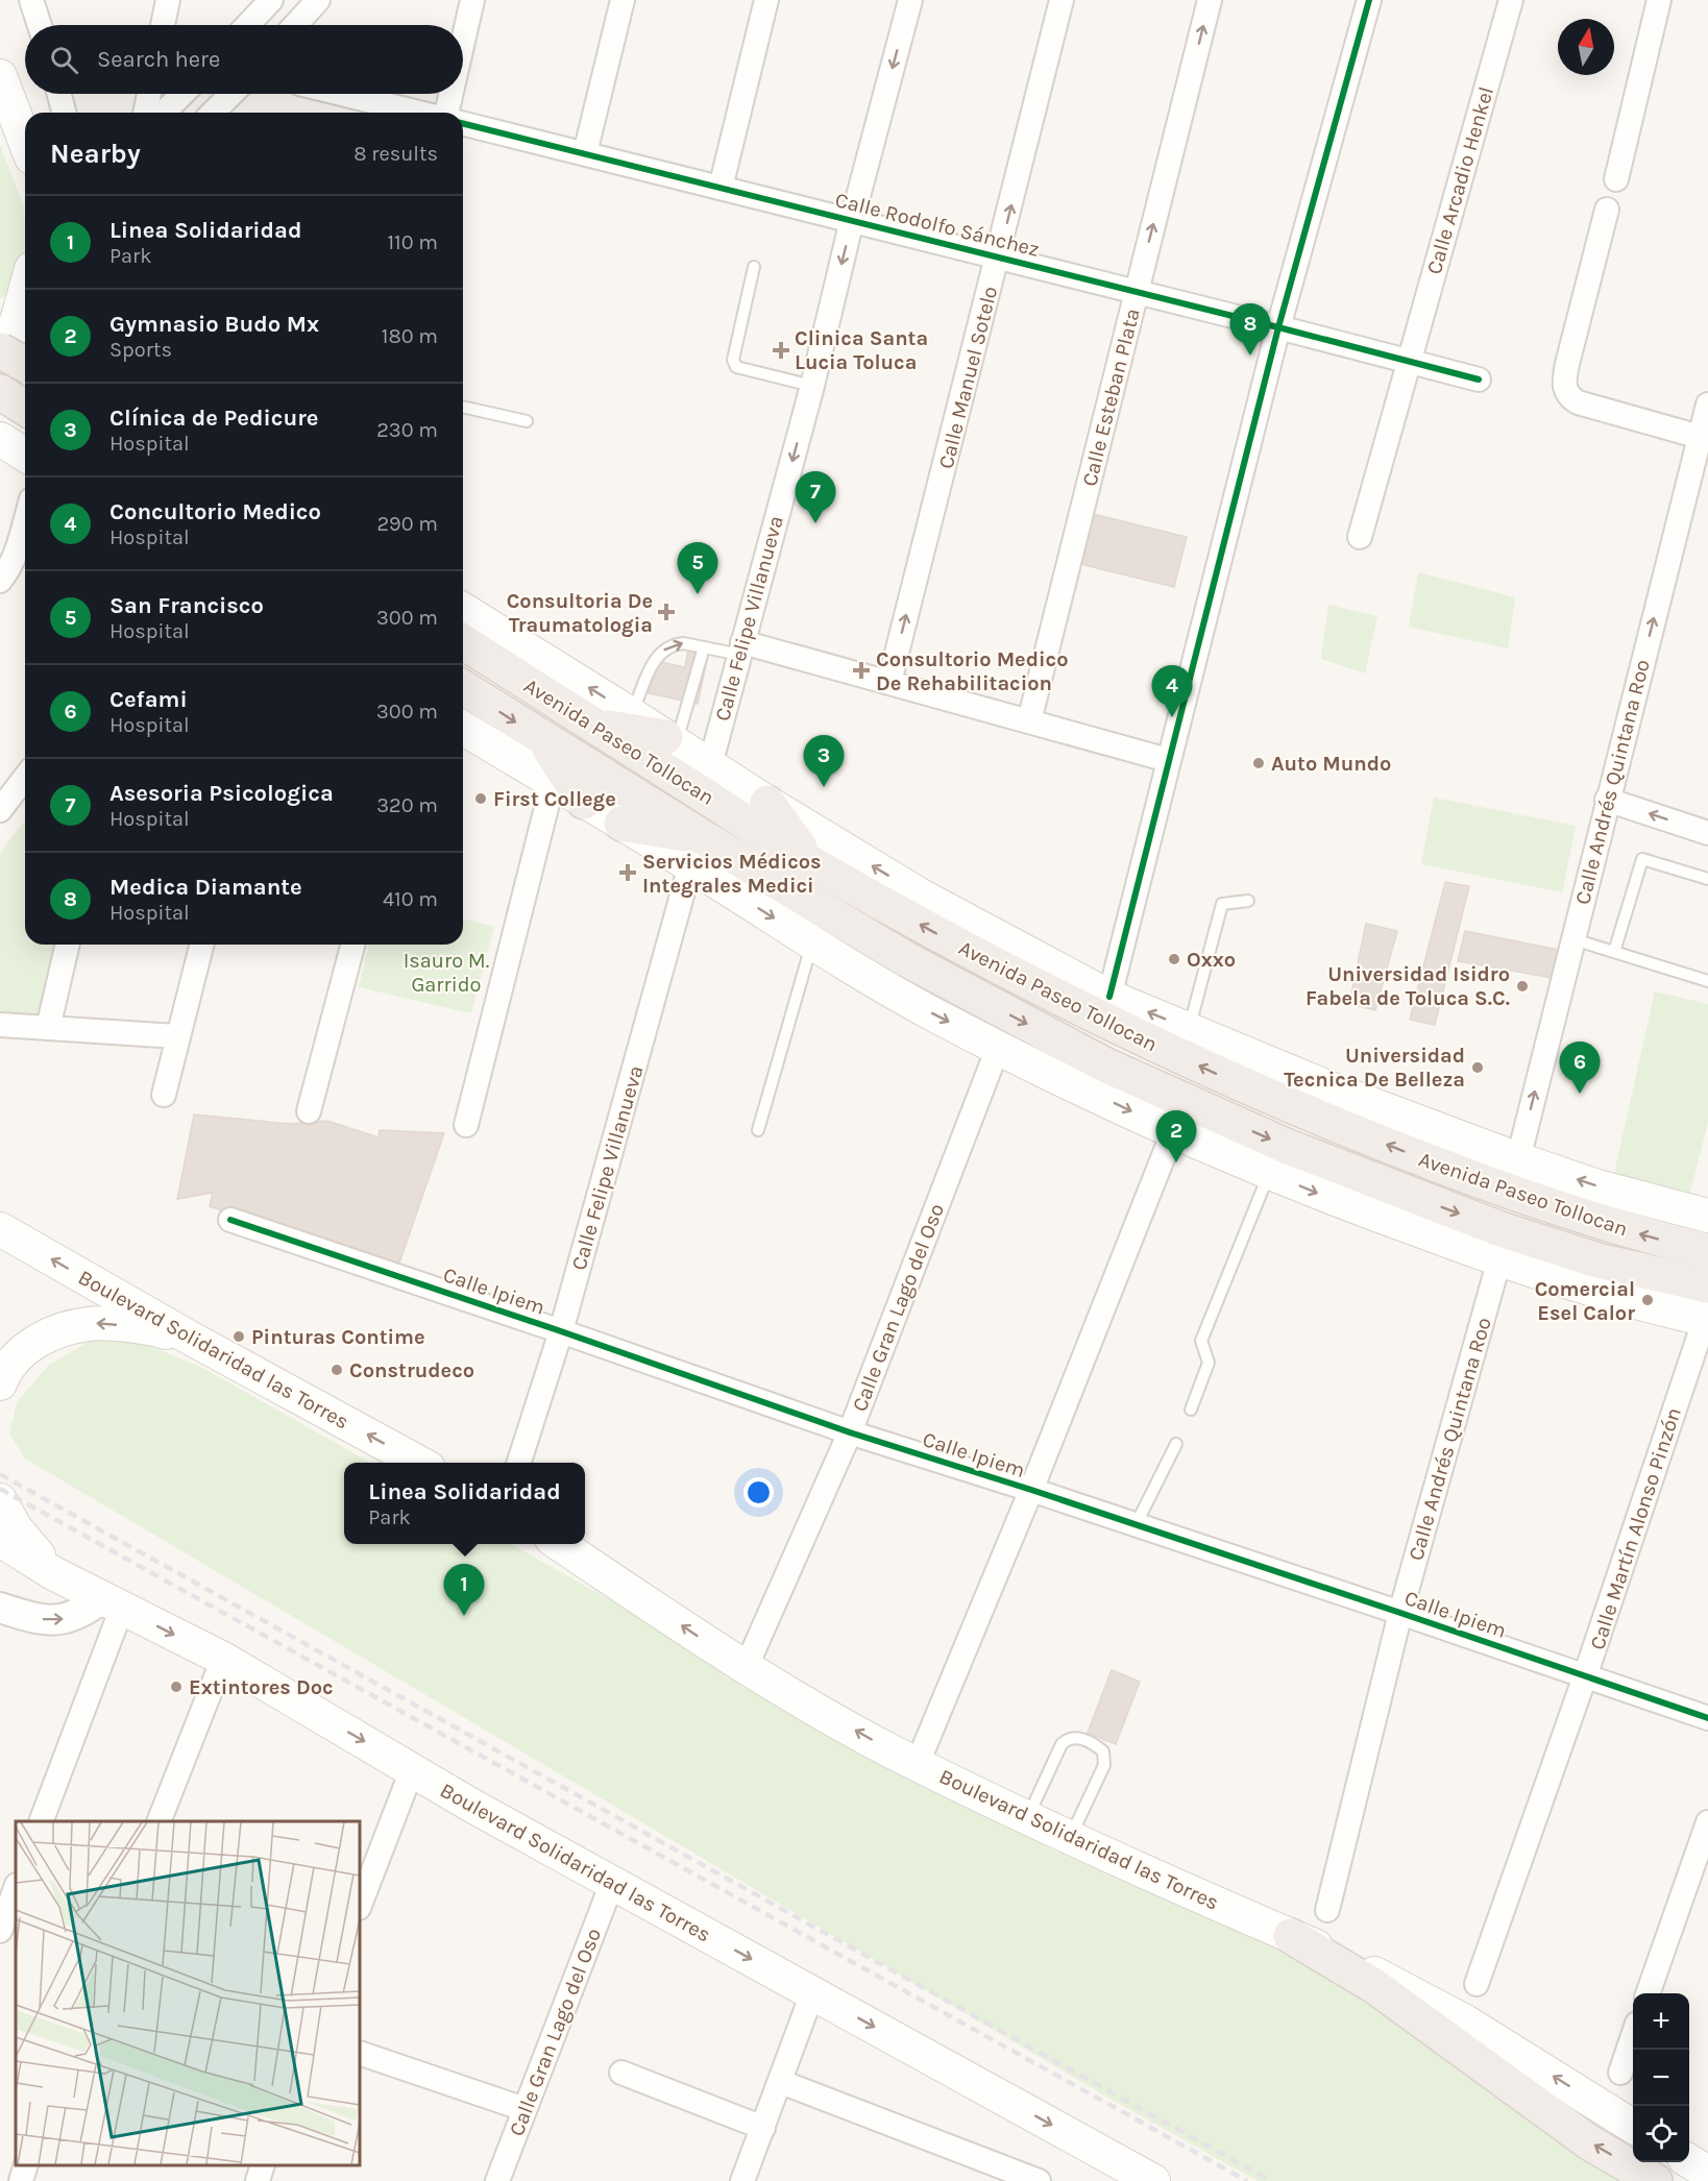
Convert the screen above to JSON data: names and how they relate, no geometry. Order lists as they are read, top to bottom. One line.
{"streets":{"highway":["Avenida Paseo Tollocan","Boulevard Solidaridad las Torres"],"street":["Calle Arcadio Henkel","Calle Rodolfo Sánchez","Calle Manuel Sotelo","Calle Esteban Plata","Calle Felipe Villanueva","Calle Andrés Quintana Roo","Calle Ipiem","Calle Gran Lago del Oso","Calle Martín Alonso Pinzón"]},"crossings":[["Calle Arcadio Henkel","Calle Rodolfo Sánchez"],["Calle Rodolfo Sánchez","Calle Manuel Sotelo"],["Calle Rodolfo Sánchez","Calle Esteban Plata"],["Calle Rodolfo Sánchez","Calle Felipe Villanueva"],["Calle Felipe Villanueva","Avenida Paseo Tollocan"],["Calle Felipe Villanueva","Calle Ipiem"],["Avenida Paseo Tollocan","Calle Andrés Quintana Roo"],["Avenida Paseo Tollocan","Calle Gran Lago del Oso"],["Avenida Paseo Tollocan","Calle Martín Alonso Pinzón"],["Calle Andrés Quintana Roo","Calle Ipiem"],["Calle Ipiem","Calle Gran Lago del Oso"],["Calle Ipiem","Calle Martín Alonso Pinzón"],["Calle Gran Lago del Oso","Boulevard Solidaridad las Torres"]],"one_way":["Calle Manuel Sotelo","Calle Felipe Villanueva","Calle Andrés Quintana Roo"],"parks":["Isauro M. Garrido"],"places":{"health":["Clinica Santa Lucia Toluca","Consultoria De Traumatologia","Consultorio Medico De Rehabilitacion","Servicios Médicos Integrales Medici"],"other":["Auto Mundo","First College","Oxxo","Universidad Isidro Fabela de Toluca S.C.","Universidad Tecnica De Belleza","Comercial Esel Calor","Pinturas Contime","Construdeco","Extintores Doc"]},"north":"top","page":{"search":"Search here","heading":["Nearby","8 results"],"list":[{"mark":"1","name":"Linea Solidaridad","note":"Park","value":"110 m"},{"mark":"2","name":"Gymnasio Budo Mx","note":"Sports","value":"180 m"},{"mark":"3","name":"Clínica de Pedicure","note":"Hospital","value":"230 m"},{"mark":"4","name":"Concultorio Medico","note":"Hospital","value":"290 m"},{"mark":"5","name":"San Francisco","note":"Hospital","value":"300 m"},{"mark":"6","name":"Cefami","note":"Hospital","value":"300 m"},{"mark":"7","name":"Asesoria Psicologica","note":"Hospital","value":"320 m"},{"mark":"8","name":"Medica Diamante","note":"Hospital","value":"410 m"}],"pins":["8","7","5","4","3","6","2","1"],"popup":["Linea Solidaridad","Park"],"map_buttons":["+","−"]}}
